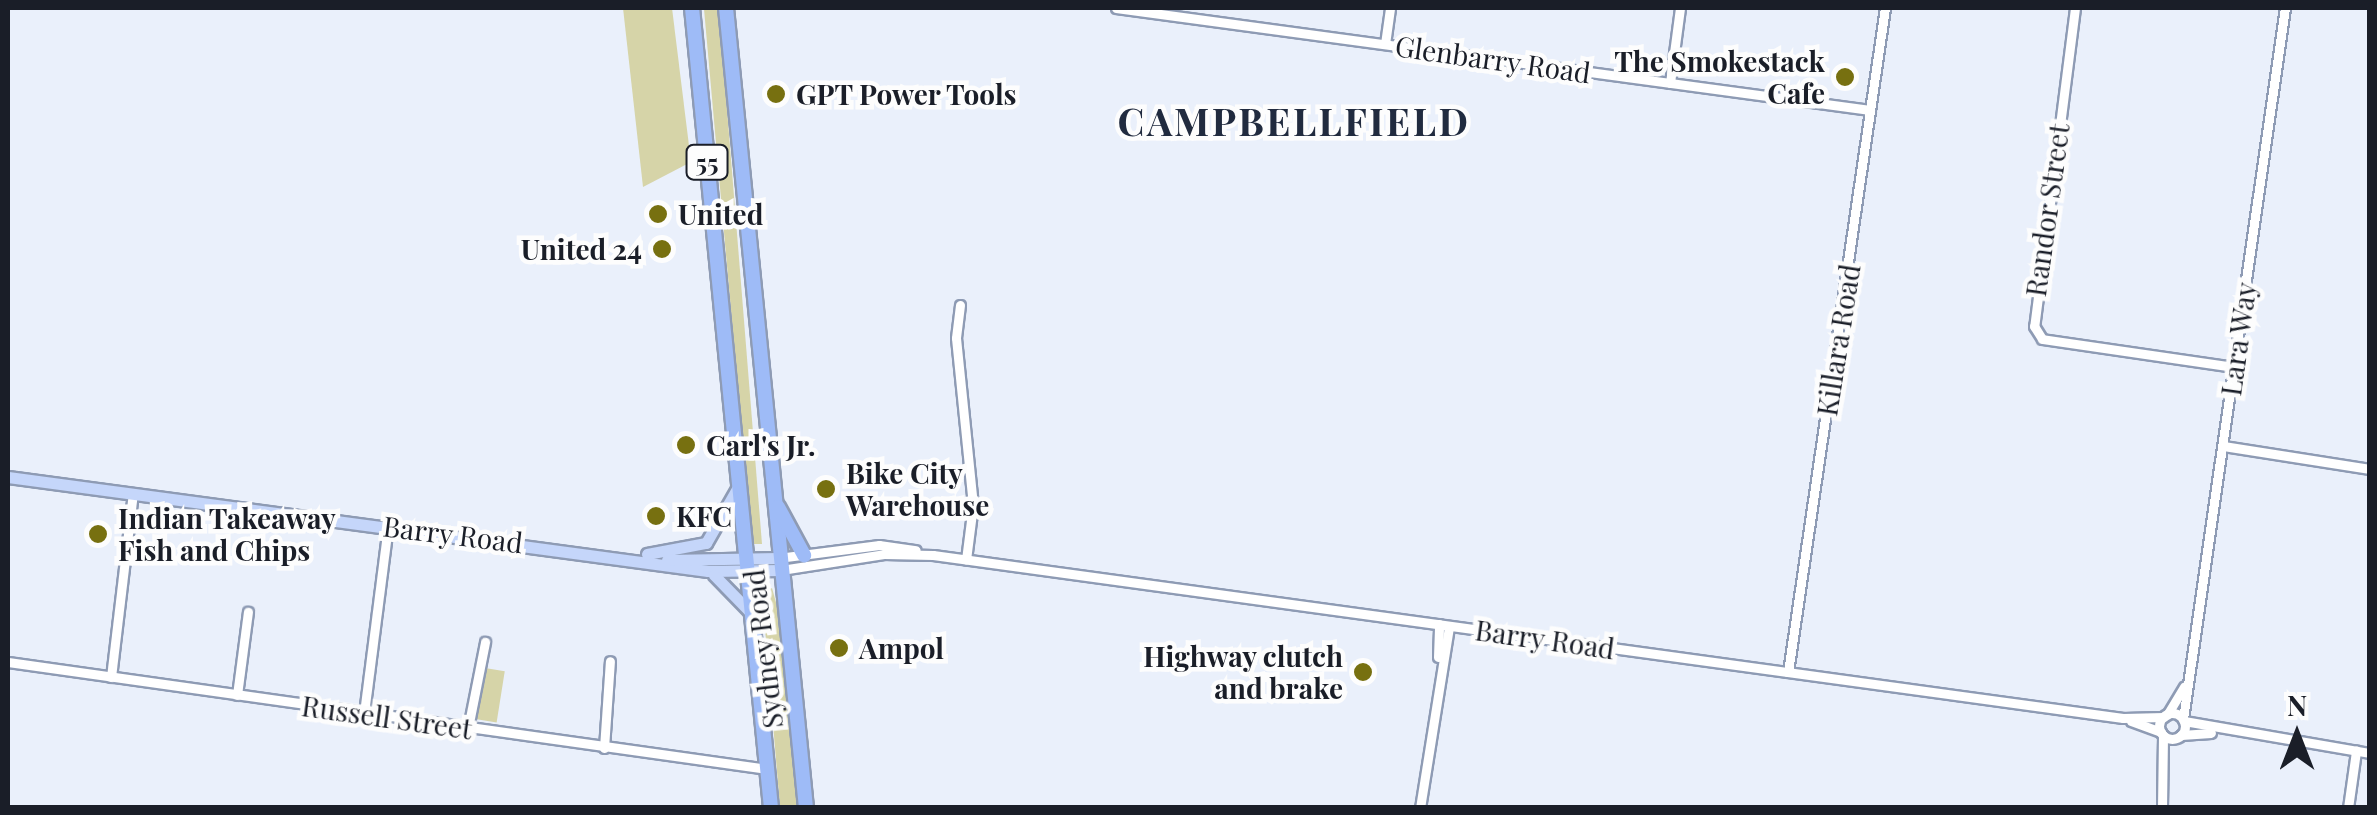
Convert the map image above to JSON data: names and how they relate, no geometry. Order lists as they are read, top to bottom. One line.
{"streets":{"highway":["55","Sydney Road"],"main road":["Barry Road"],"street":["Glenbarry Road","Randor Street","Lara Way","Killara Road","Russell Street"]},"crossings":[["Glenbarry Road","Killara Road"],["Randor Street","Lara Way"],["Lara Way","Barry Road"],["Killara Road","Barry Road"],["Barry Road","Sydney Road"],["Sydney Road","Russell Street"]],"districts":["CAMPBELLFIELD"],"places":["The Smokestack Cafe","GPT Power Tools","United","United 24","Carl's Jr.","Bike City Warehouse","KFC","Indian Takeaway Fish and Chips","Ampol","Highway clutch and brake"],"north":"top"}
